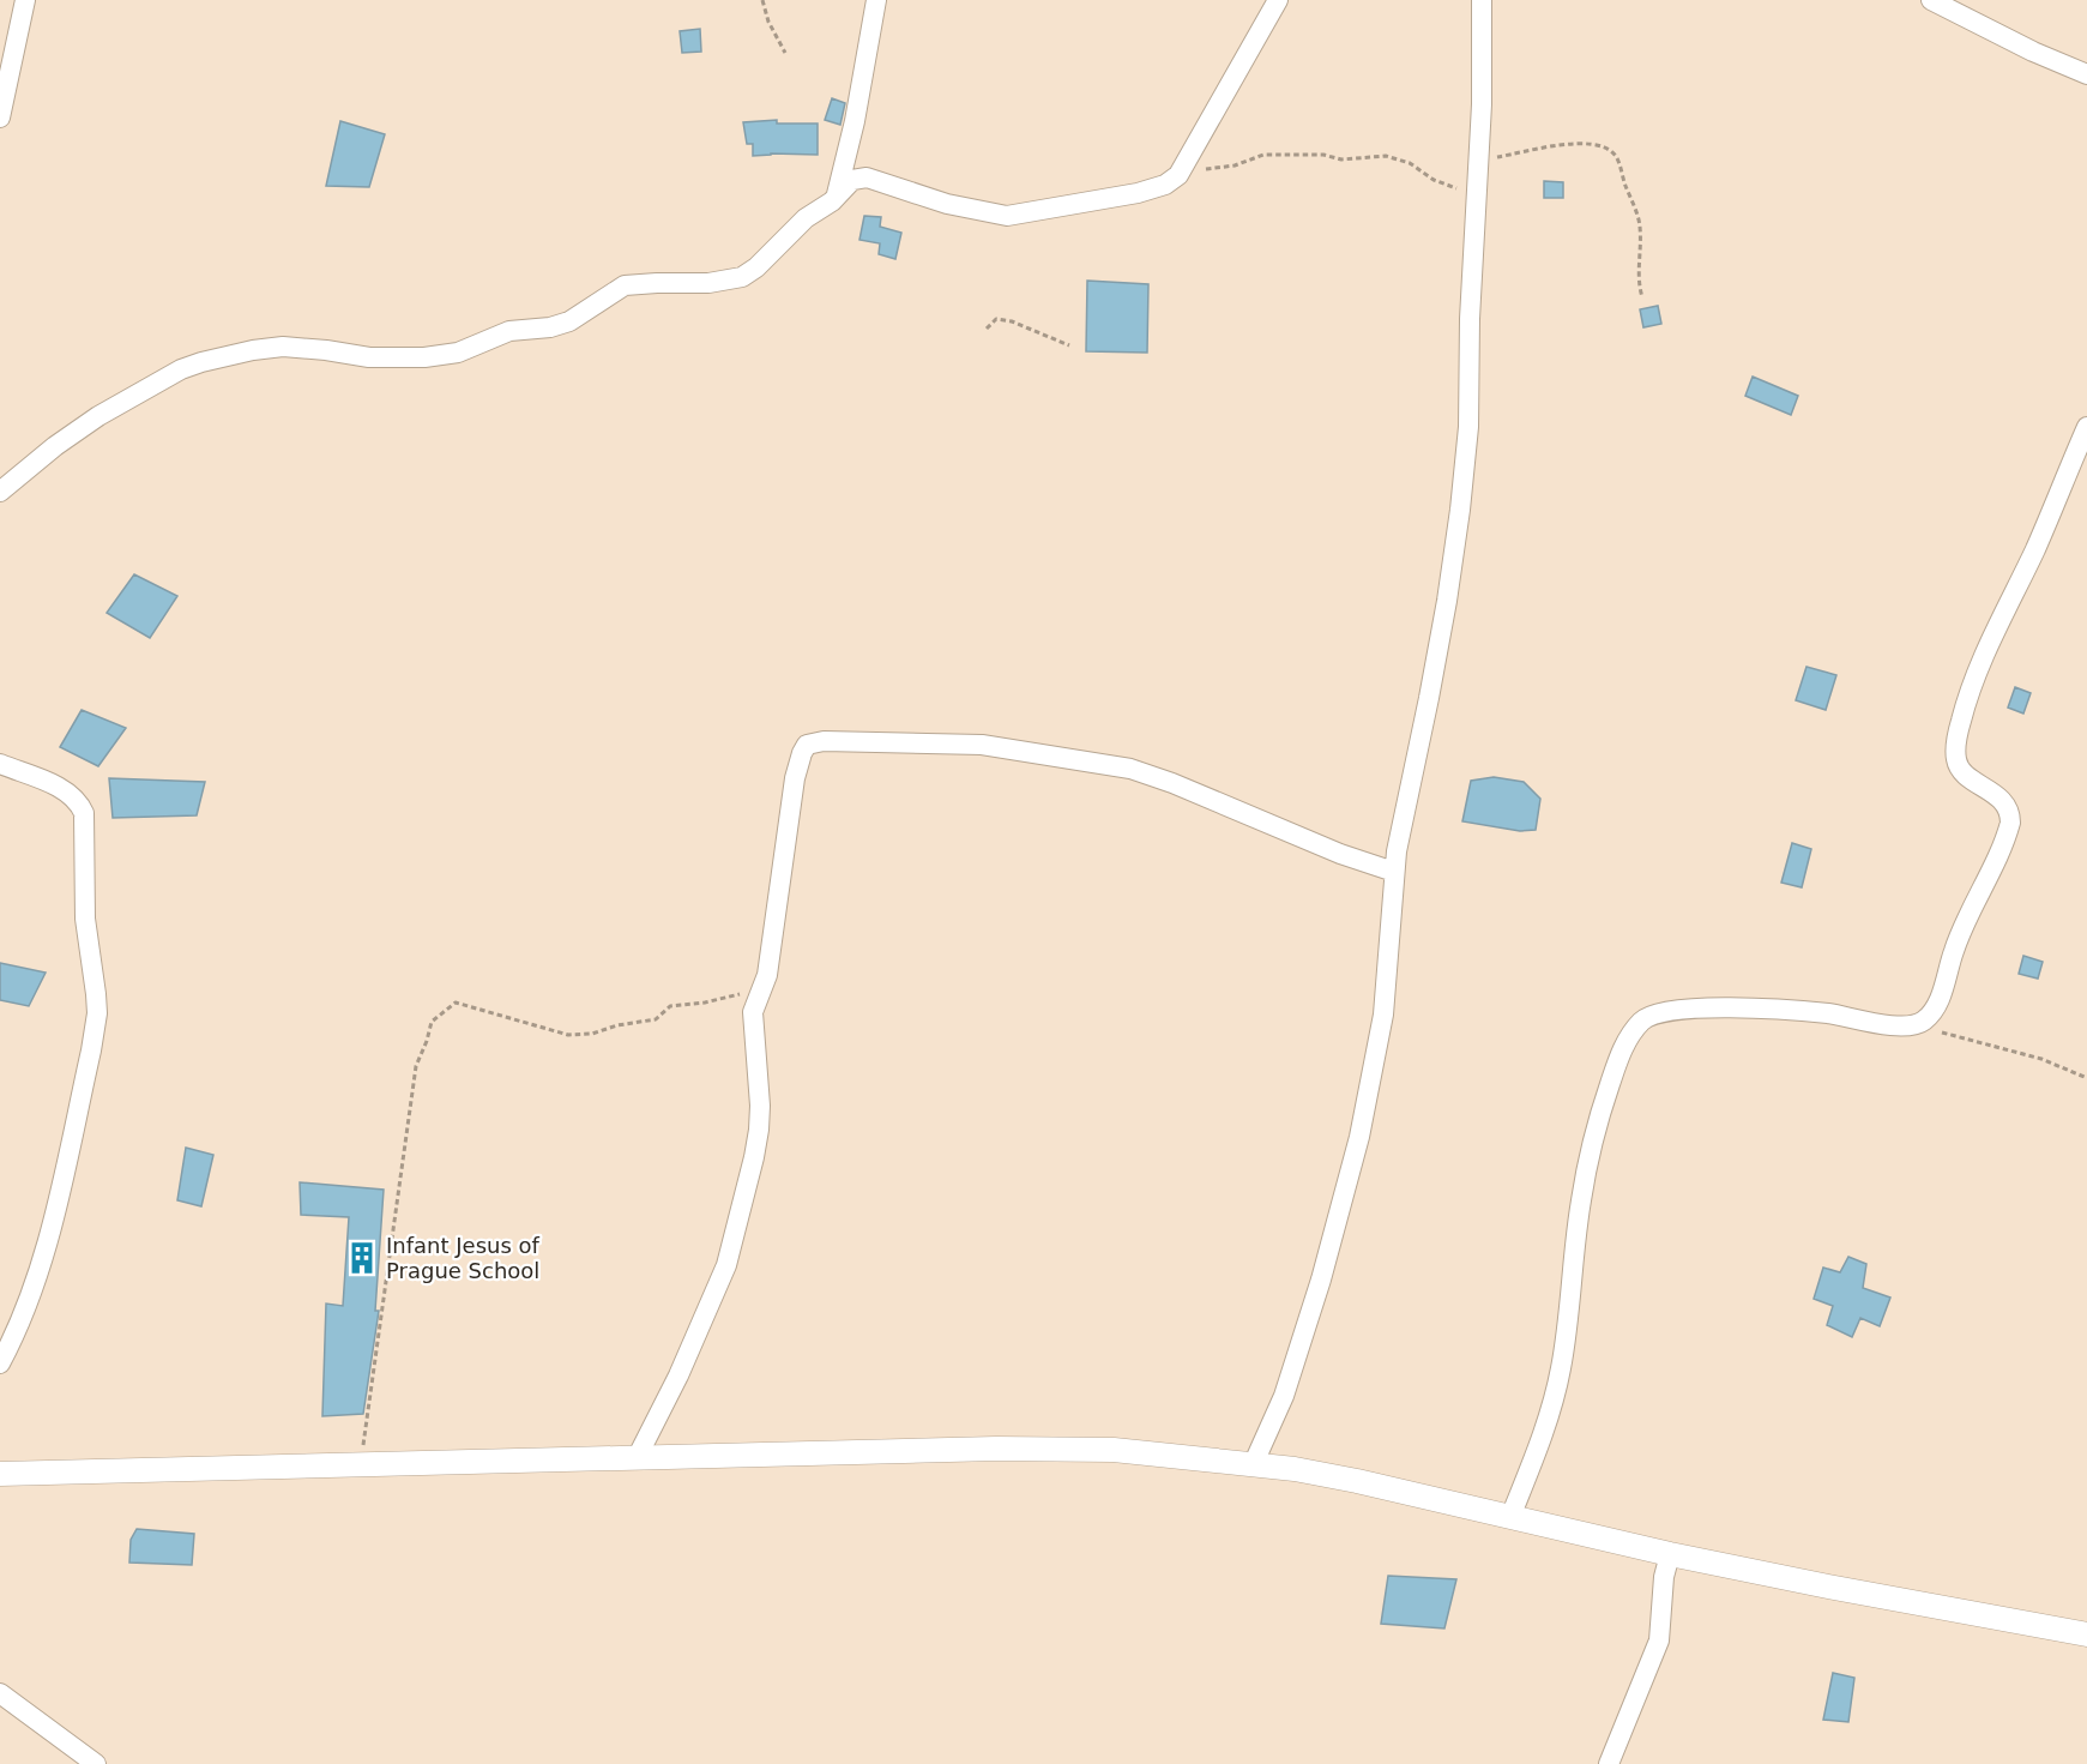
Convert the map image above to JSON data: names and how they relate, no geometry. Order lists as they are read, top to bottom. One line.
{"places":{"building":["Infant Jesus of Prague School"]}}
